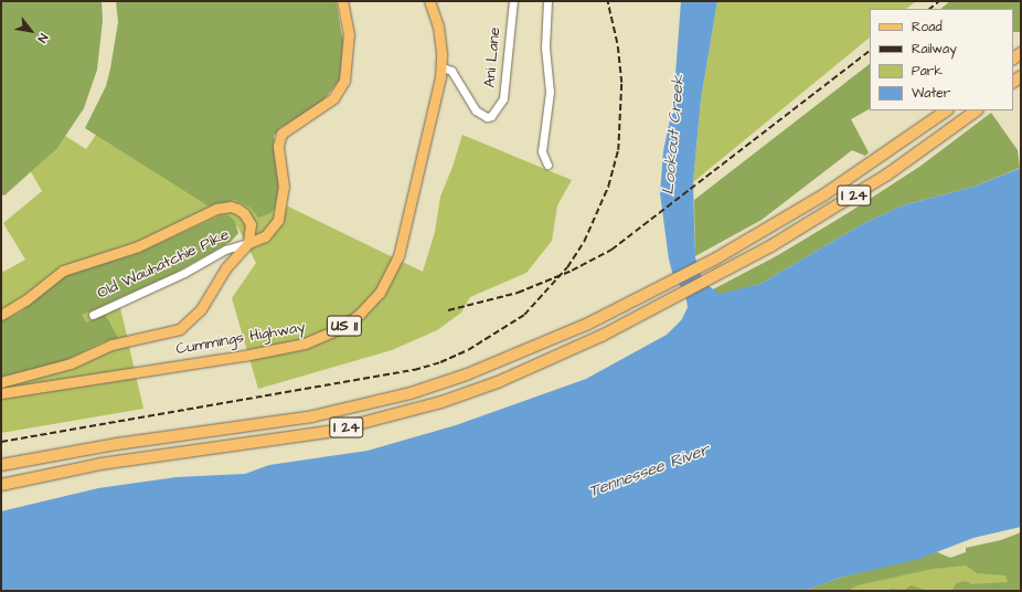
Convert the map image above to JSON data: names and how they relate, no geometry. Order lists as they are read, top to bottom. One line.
{"streets":{"highway":["I 24"],"main road":["Old Wauhatchie Pike","US 11","Cummings Highway"],"street":["Ani Lane"]},"crossings":[["Ani Lane","Cummings Highway"]],"water":["Lookout Creek","Tennessee River"],"legend":["Road","Railway","Park","Water"],"north":"bottom right"}
